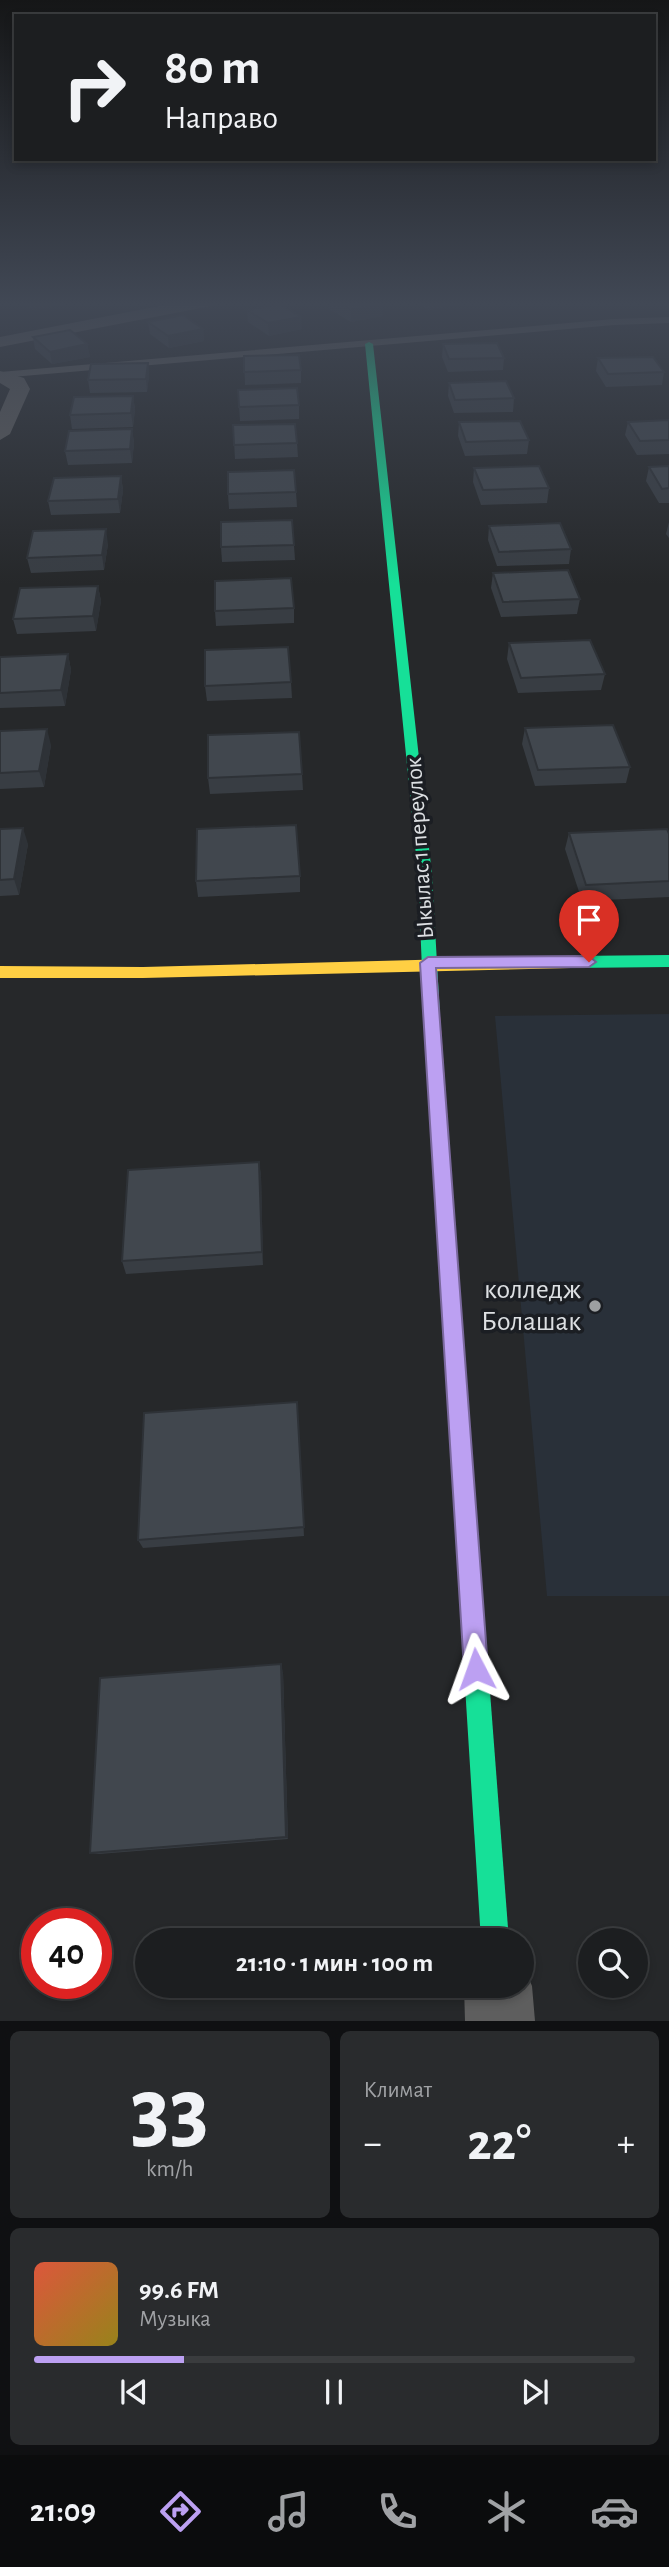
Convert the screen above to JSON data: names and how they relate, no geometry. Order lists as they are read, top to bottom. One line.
{"streets":{"street":["Ыкылас 1 переулок"]},"places":["колледж Болашак"],"page":{"turn":["80 m","Направо"],"limit":"40","trip":"21:10 · 1 мин · 100 m","tile":[["33","km/h"],"Климат"],"heat":["−","22°","+"],"song":["99.6 FM","Музыка"],"tabs":"21:09"}}
